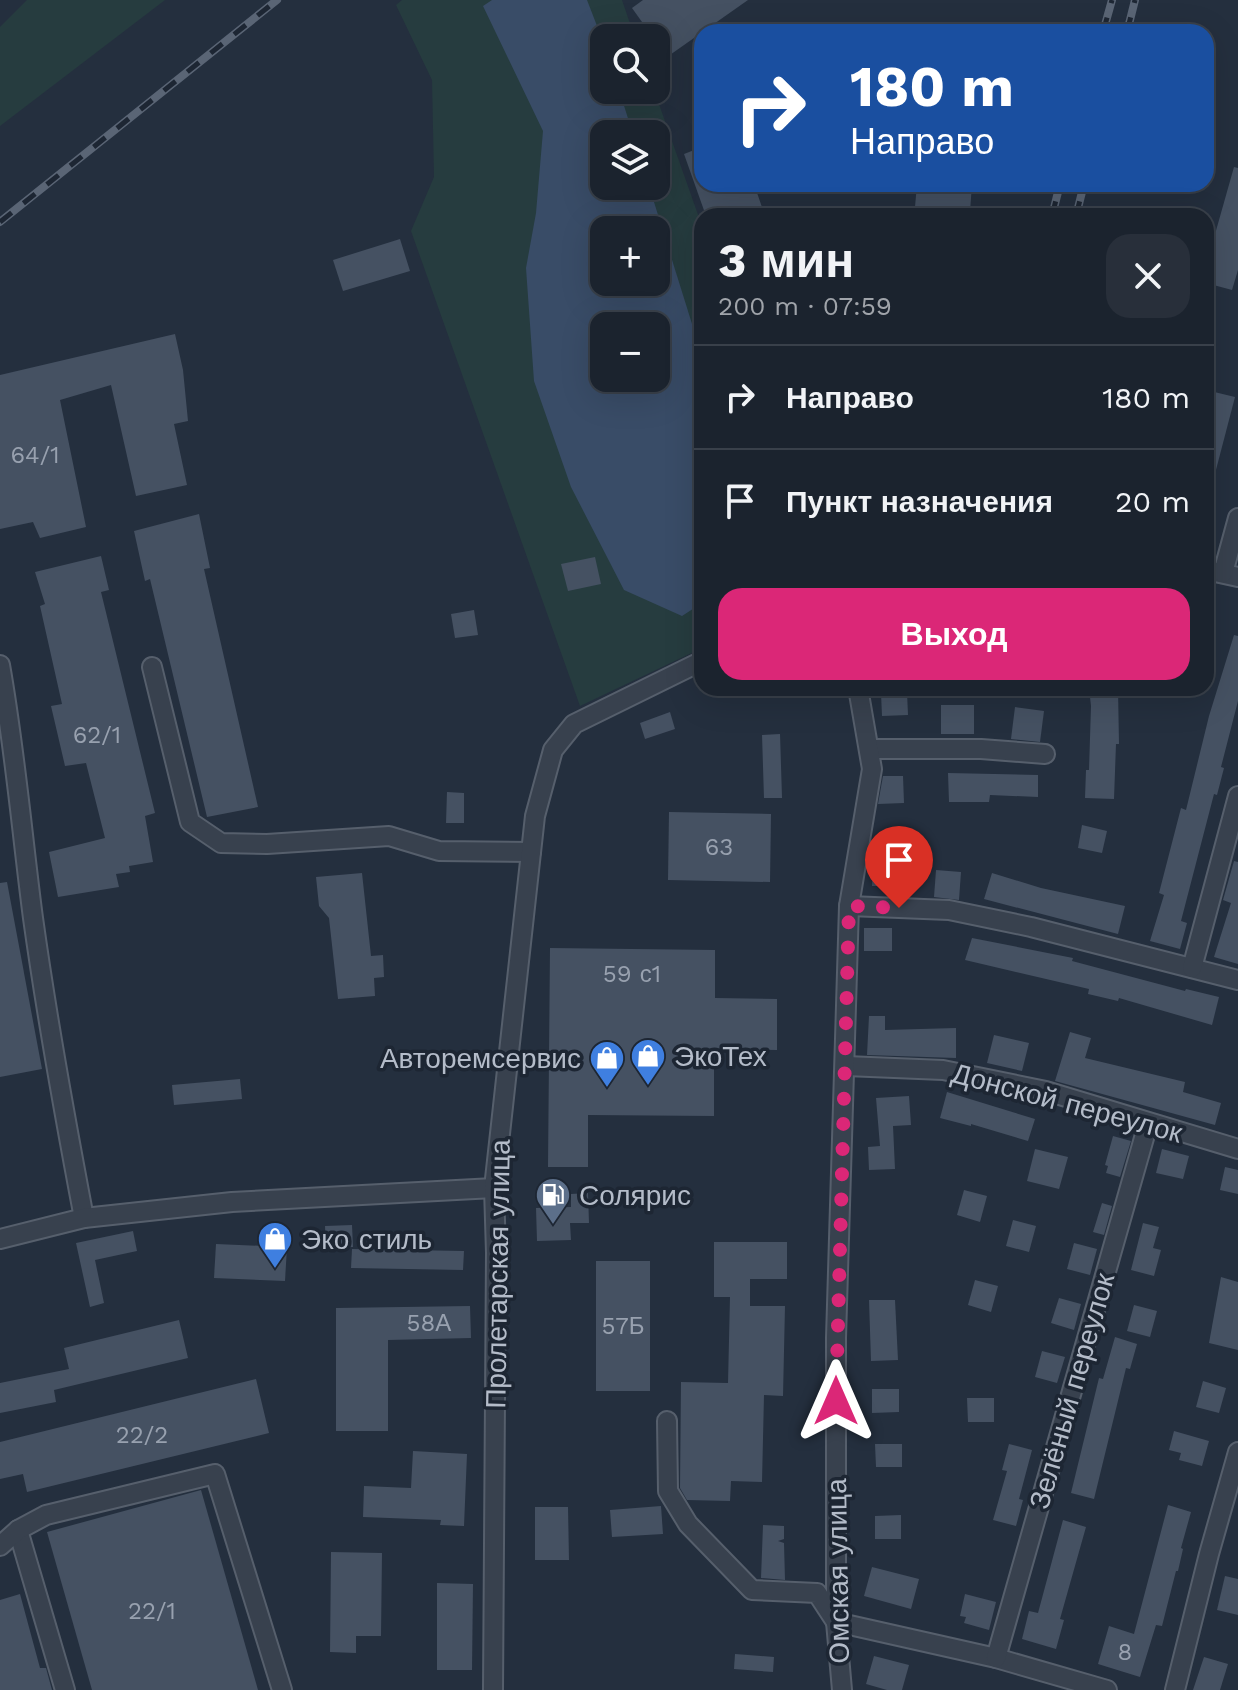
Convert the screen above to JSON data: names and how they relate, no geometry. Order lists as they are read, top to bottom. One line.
{"streets":{"street":["Донской переулок","Пролетарская улица","Зелёный переулок","Омская улица"]},"crossings":[["Донской переулок","Зелёный переулок"],["Донской переулок","Омская улица"]],"places":{"shop":["ЭкоТех","Авторемсервис","Эко стиль"],"fuel station":["Солярис"]},"house_numbers":["64/1","62/1","63","59 с1","58А","57Б","22/2","22/1","8"],"page":{"map_buttons":["+","−"],"turn":["180 m","Направо"],"heading":["3 мин","200 m · 07:59"],"list":[{"name":"Направо","value":"180 m"},{"name":"Пункт назначения","value":"20 m"}],"buttons":"Выход"}}
